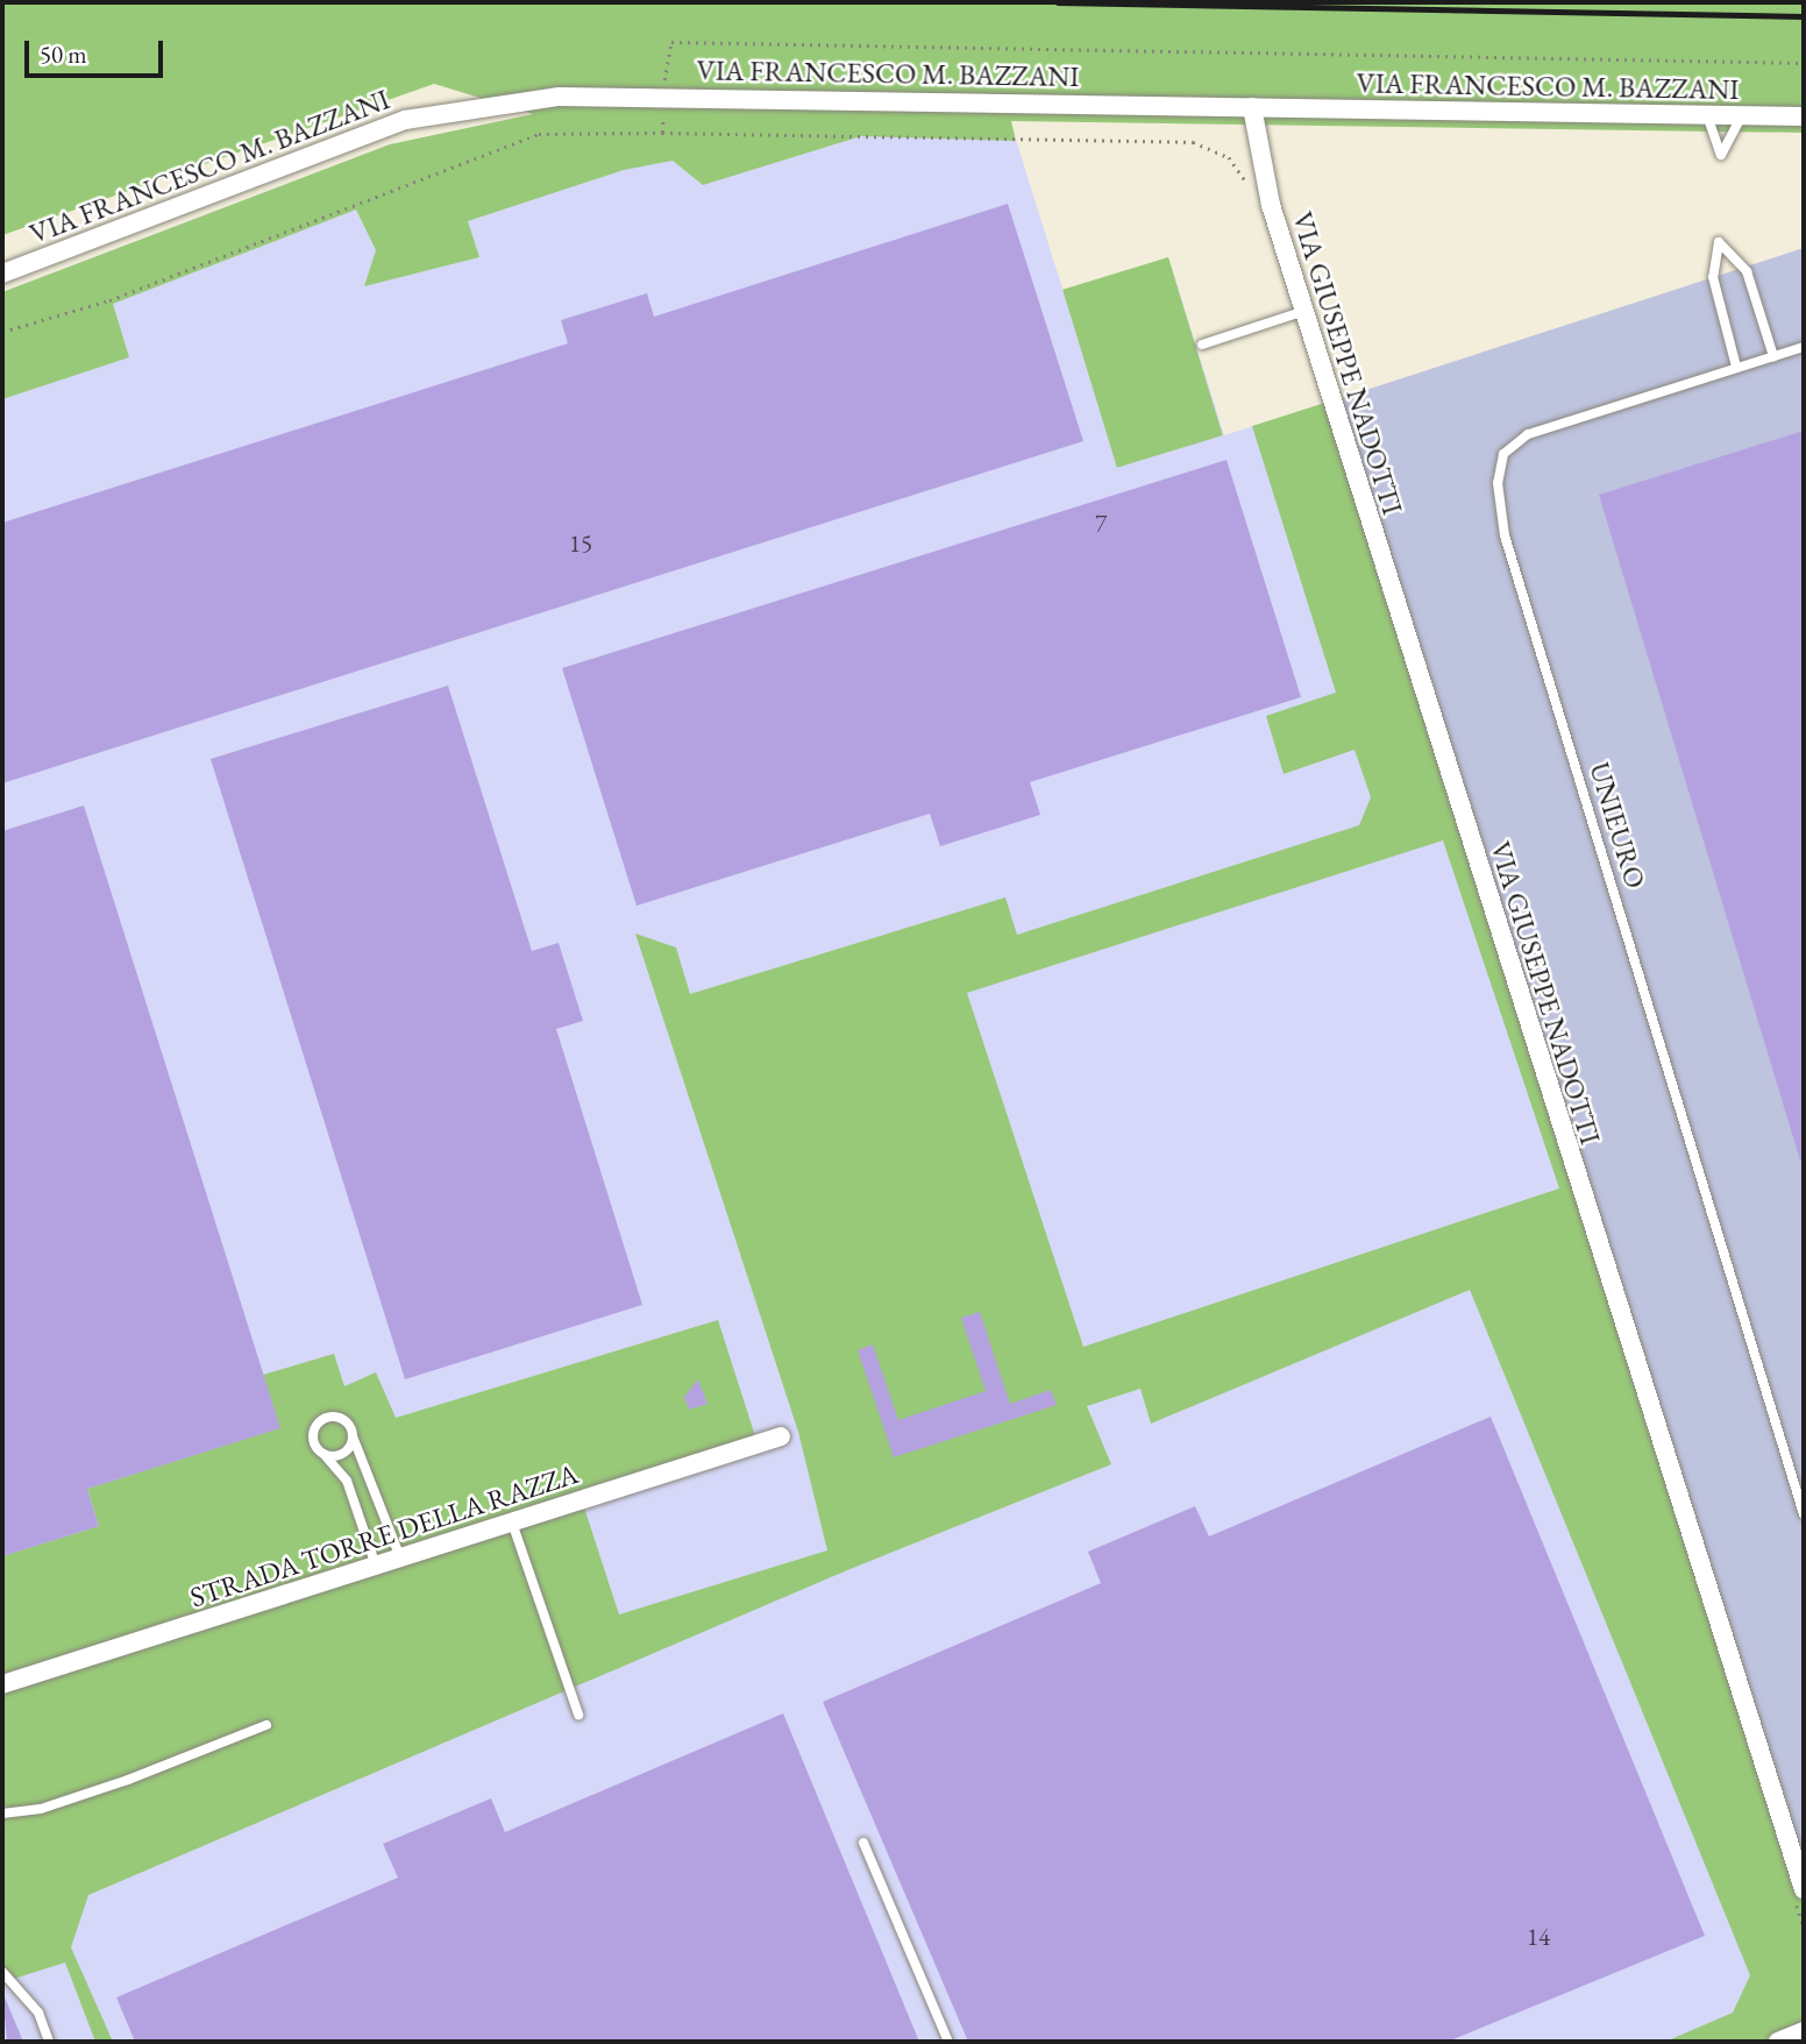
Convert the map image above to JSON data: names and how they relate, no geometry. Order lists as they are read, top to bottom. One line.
{"streets":{"street":["VIA FRANCESCO M. BAZZANI","VIA GIUSEPPE NADOTTI","STRADA TORRE DELLA RAZZA"],"lane":["UNIEURO"]},"crossings":[["VIA FRANCESCO M. BAZZANI","VIA GIUSEPPE NADOTTI"]],"house_numbers":["7","15","14"],"scale_bar":"50 m"}
